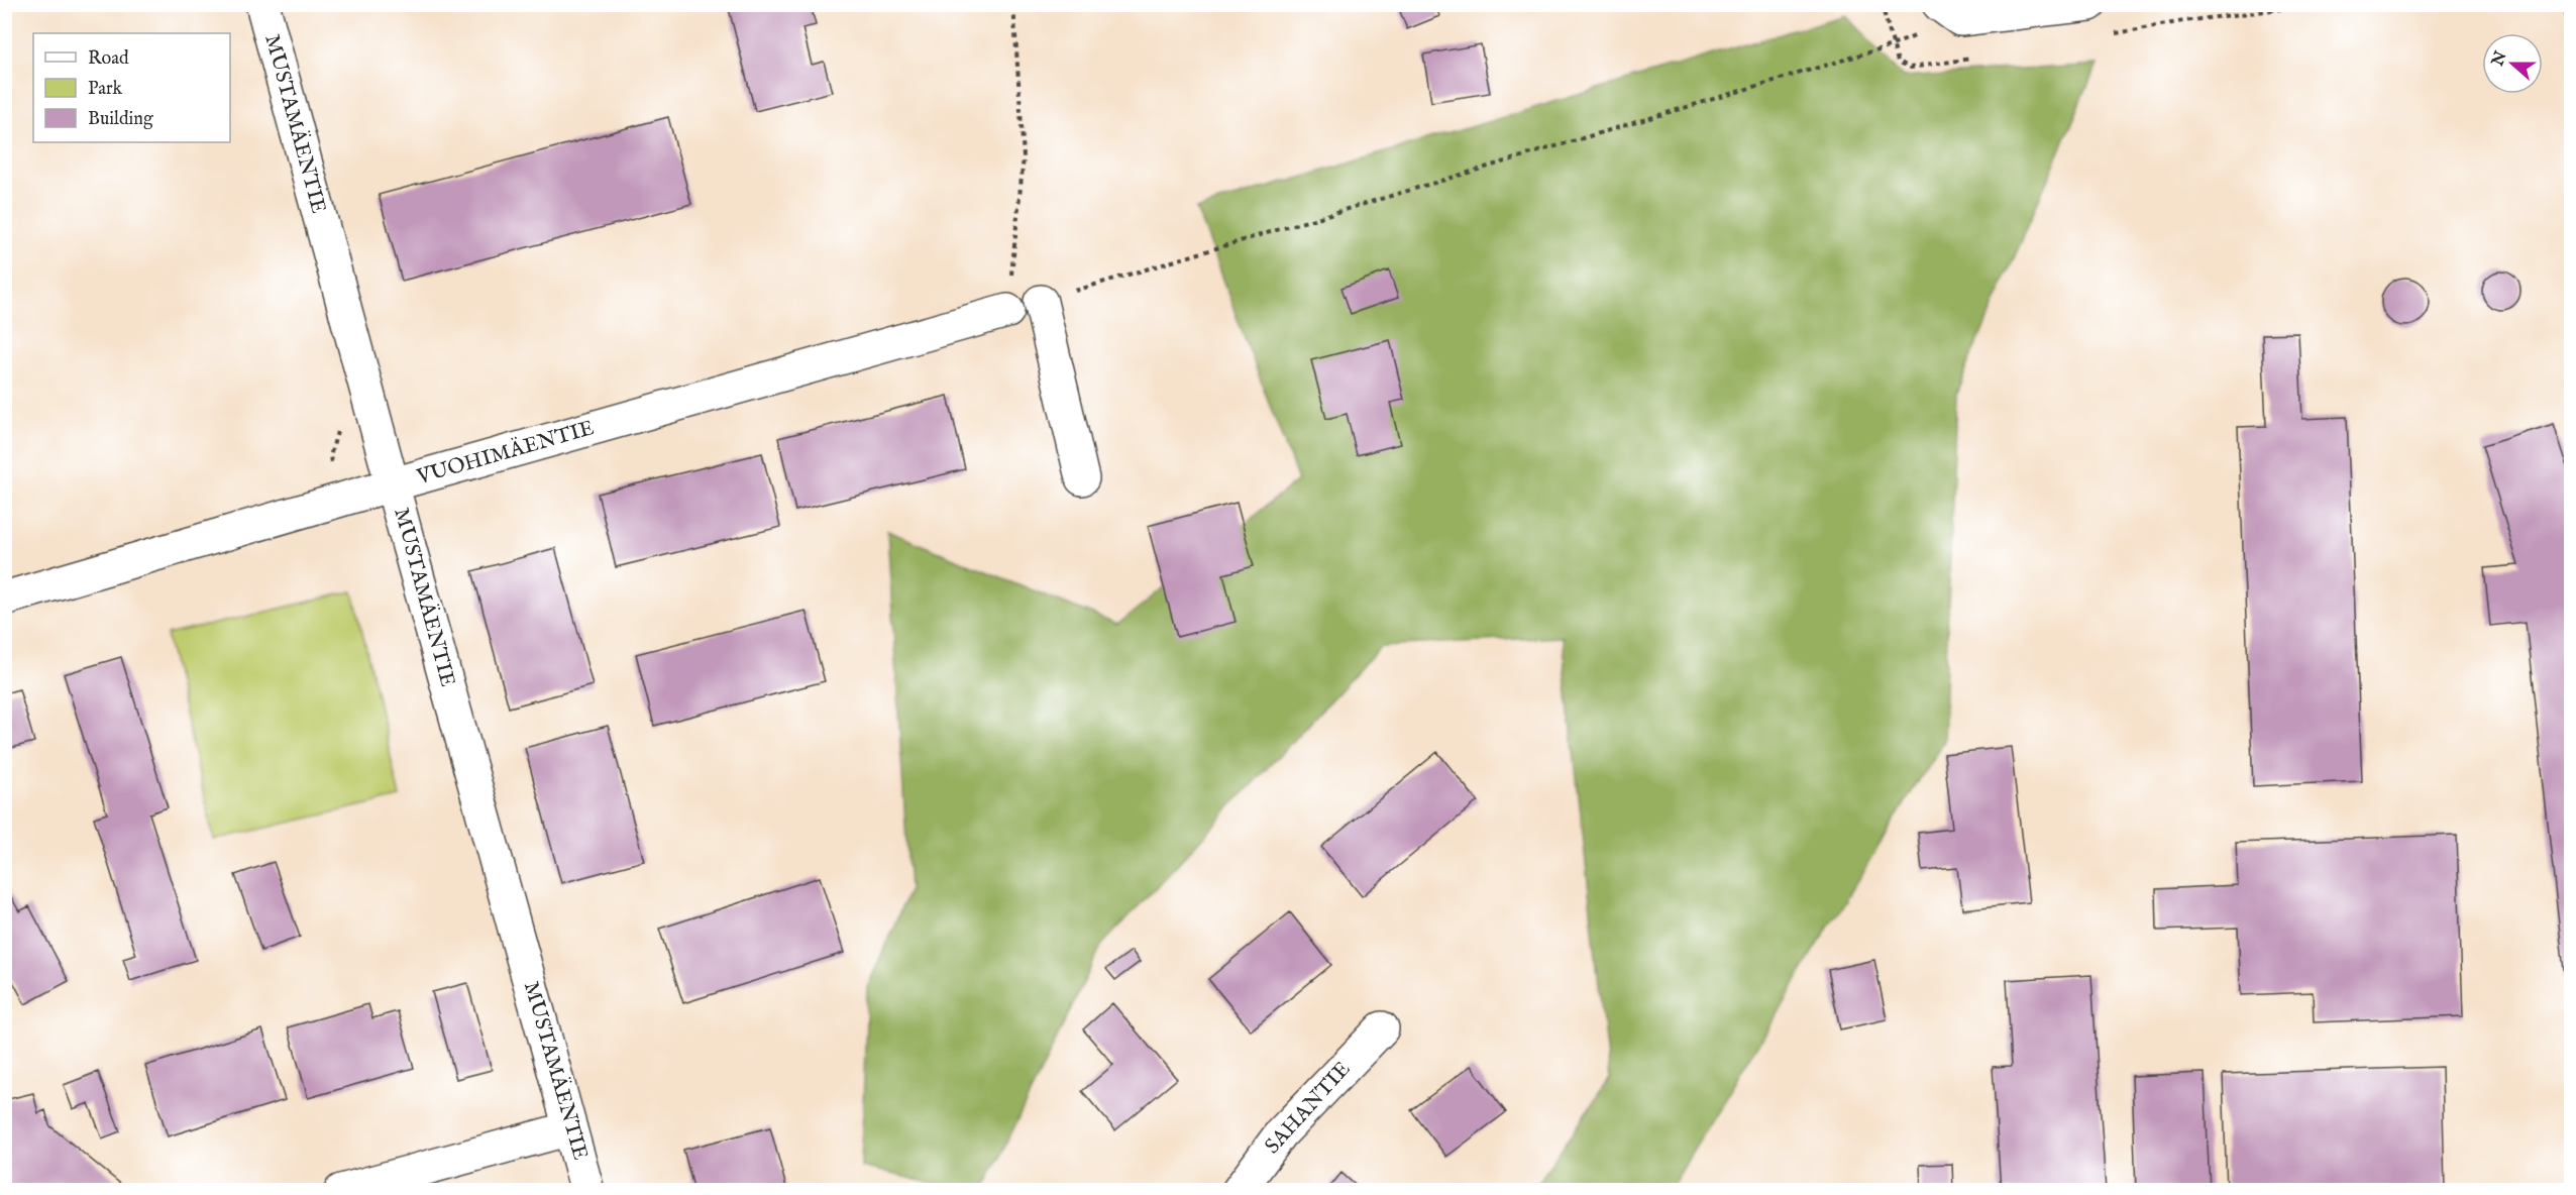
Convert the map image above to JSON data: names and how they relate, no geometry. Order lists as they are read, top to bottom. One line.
{"streets":{"street":["MUSTAMÄENTIE","VUOHIMÄENTIE","SAHANTIE"]},"crossings":[["MUSTAMÄENTIE","VUOHIMÄENTIE"]],"legend":["Road","Park","Building"],"north":"left"}
